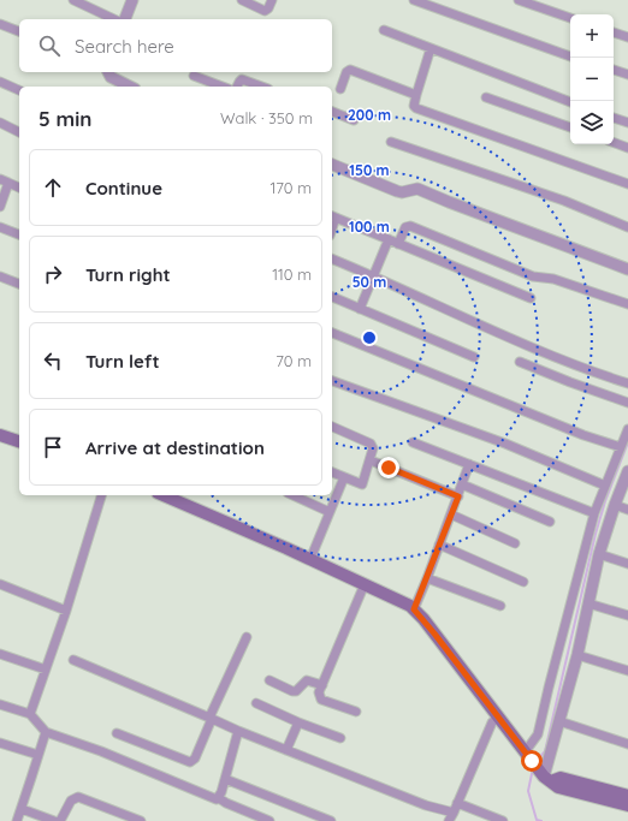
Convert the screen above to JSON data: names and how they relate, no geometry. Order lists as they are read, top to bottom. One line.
{"page":{"map_buttons":["+","−"],"search":"Search here","heading":["5 min","Walk · 350 m"],"list":[["Continue","170 m"],["Turn right","110 m"],["Turn left","70 m"],"Arrive at destination"]},"rings":["200 m","150 m","100 m","50 m"]}
